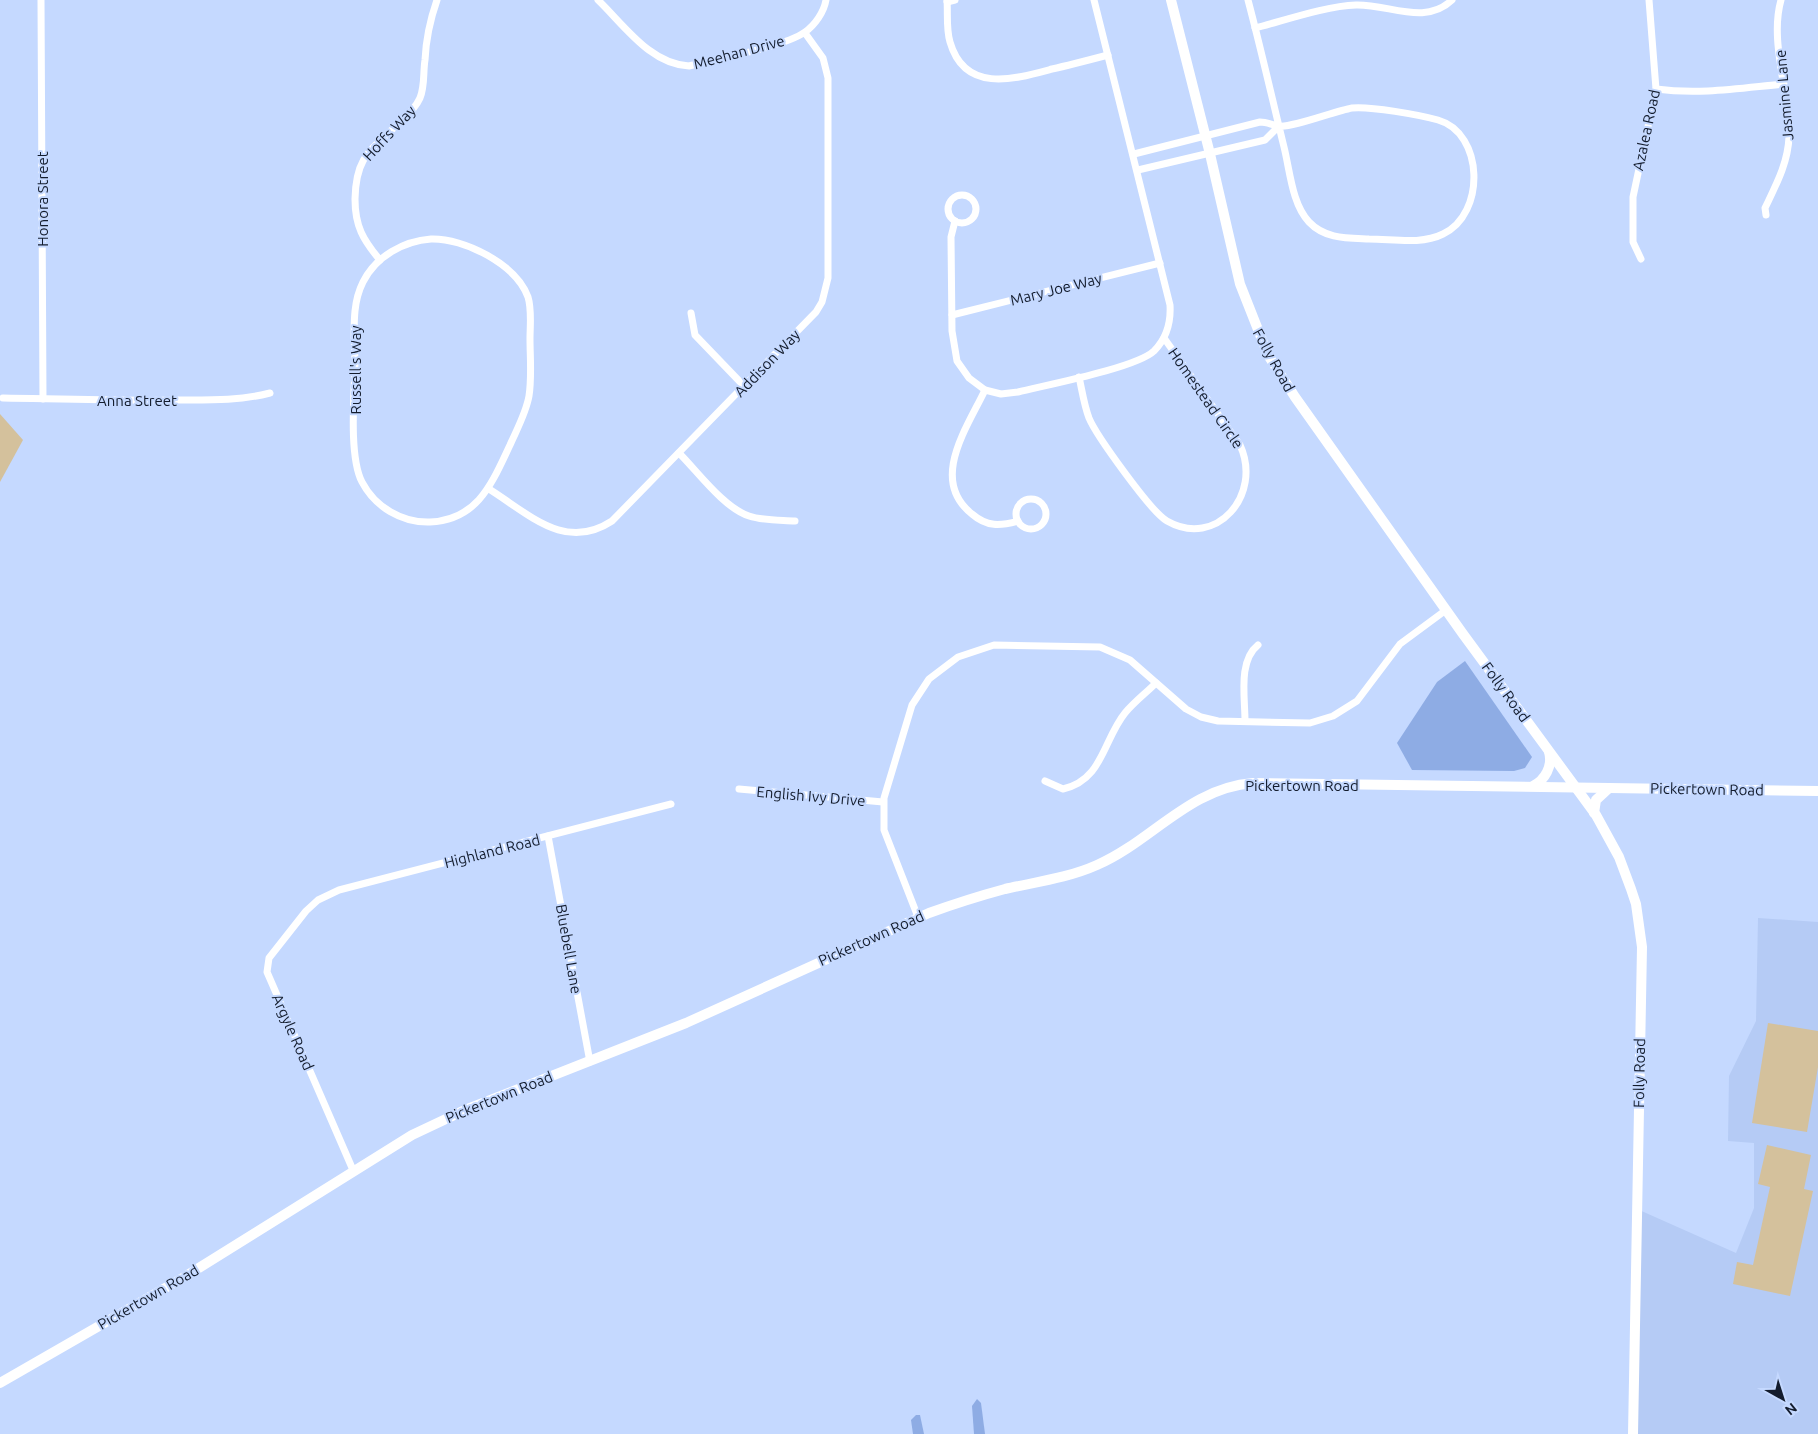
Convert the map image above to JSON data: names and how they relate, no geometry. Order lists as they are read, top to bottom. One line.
{"streets":{"street":["Meehan Drive","Jasmine Lane","Azalea Road","Hoffs Way","Honora Street","Mary Joe Way","Folly Road","Addison Way","Russell's Way","Homestead Circle","Anna Street","Pickertown Road","English Ivy Drive","Highland Road","Bluebell Lane","Argyle Road"]},"crossings":[["Meehan Drive","Addison Way"],["Hoffs Way","Russell's Way"],["Honora Street","Anna Street"],["Folly Road","Pickertown Road"],["Addison Way","Russell's Way"],["Pickertown Road","Bluebell Lane"],["Pickertown Road","Argyle Road"],["Highland Road","Bluebell Lane"],["Highland Road","Argyle Road"]],"north":"bottom right"}
